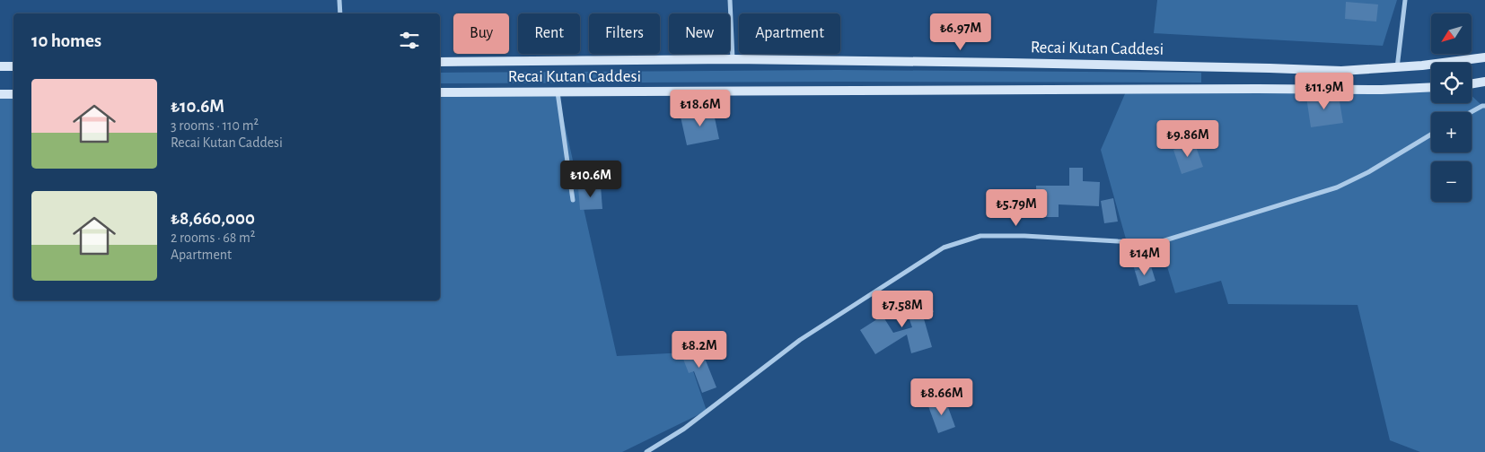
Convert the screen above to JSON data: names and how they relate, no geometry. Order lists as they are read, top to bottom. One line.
{"streets":{"main road":["Recai Kutan Caddesi"]},"north":"bottom left","page":{"map_buttons":["+","−"],"price":["₺6.97M","₺11.9M","₺18.6M","₺9.86M","₺10.6M","₺5.79M","₺14M","₺7.58M","₺8.2M","₺8.66M"],"chip":["Buy","Rent","Filters","New","Apartment"],"heading":"10 homes","list":[{"name":"₺10.6M","note":"3 rooms · 110 m² · Recai Kutan Caddesi"},{"name":"₺8,660,000","note":"2 rooms · 68 m² · Apartment"}]}}
